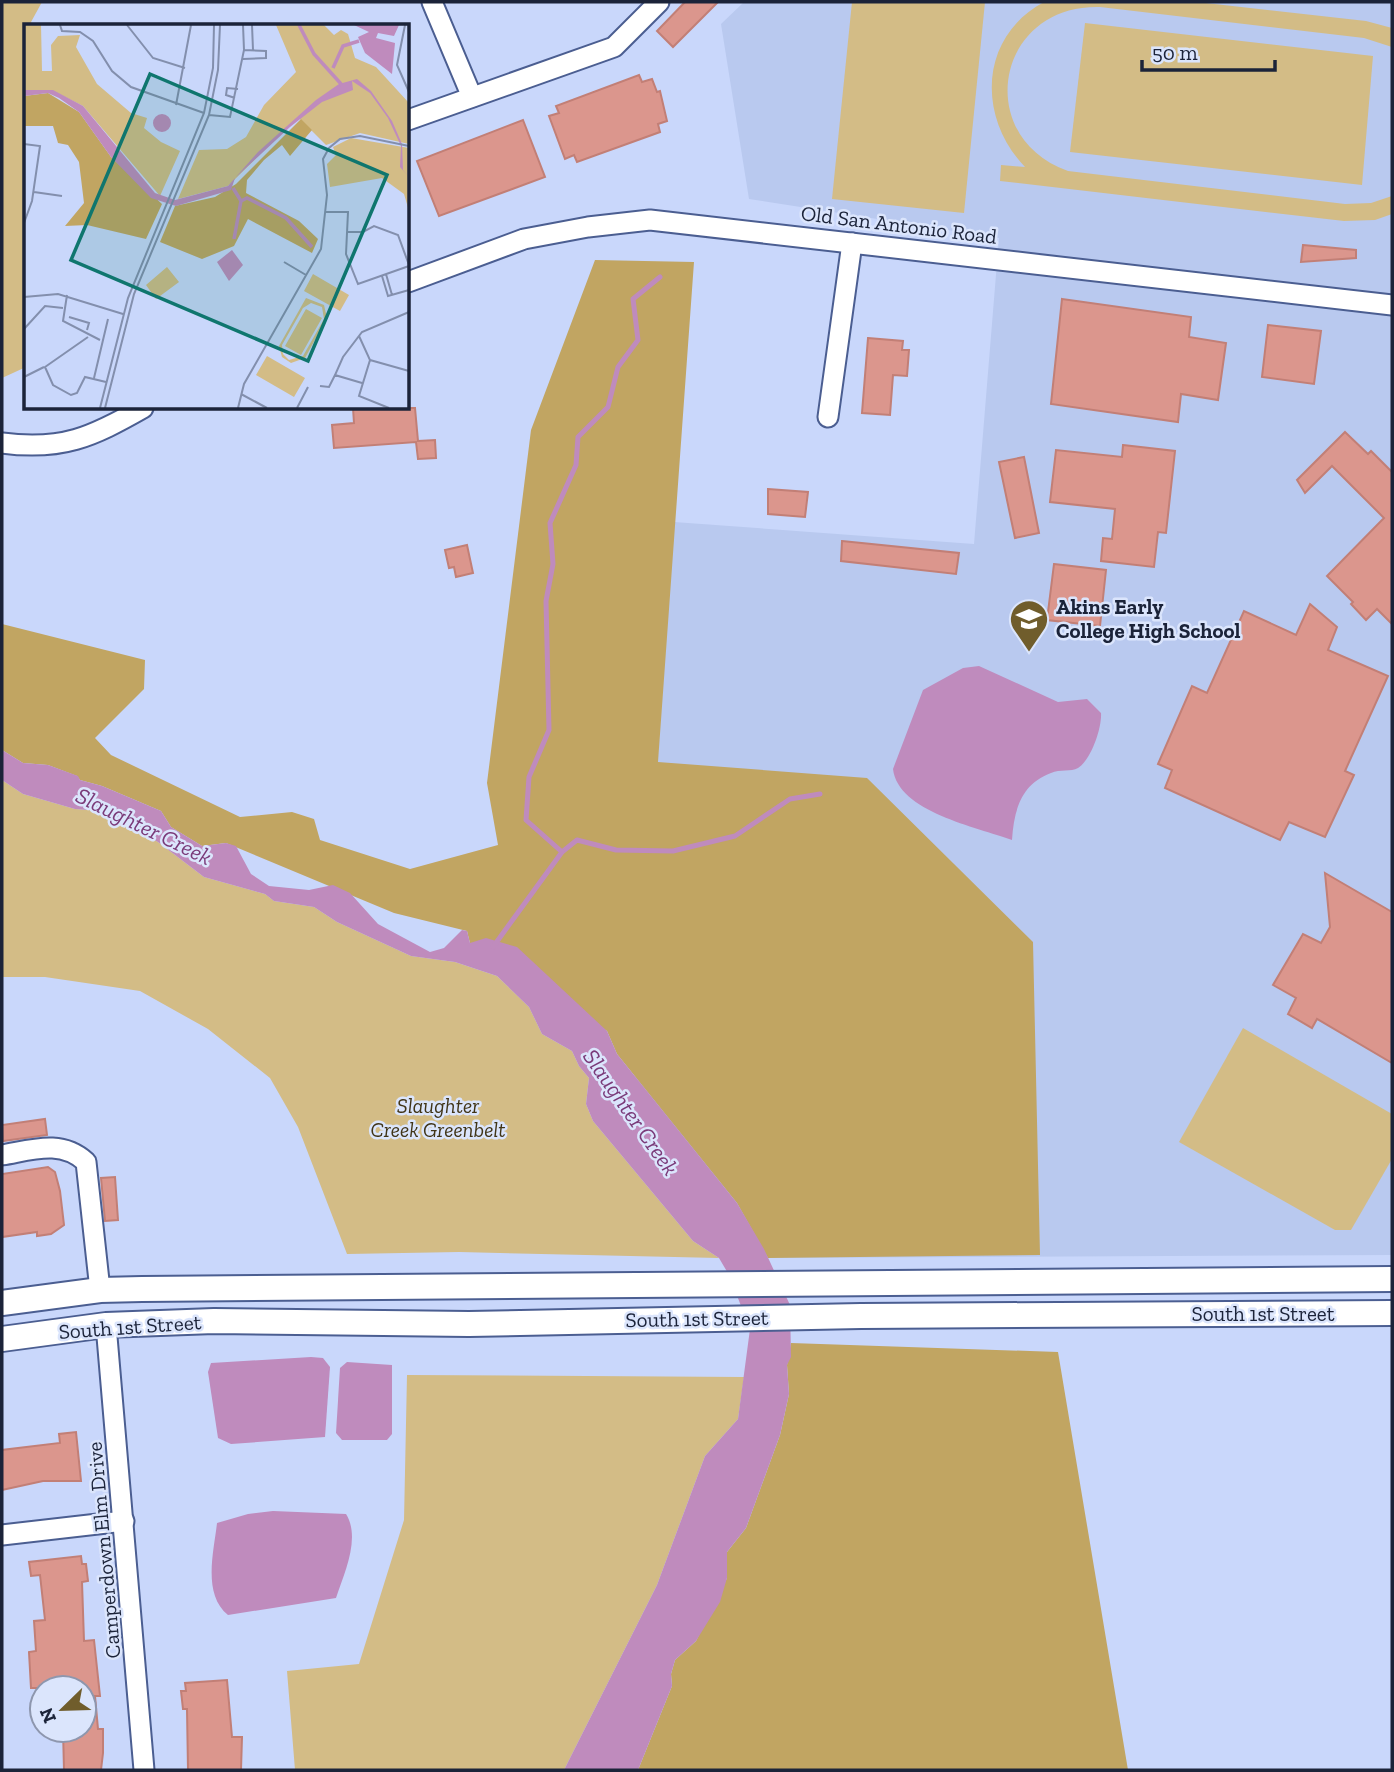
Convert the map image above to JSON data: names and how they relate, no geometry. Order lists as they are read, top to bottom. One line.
{"streets":{"main road":["South 1st Street"],"street":["Old San Antonio Road","Camperdown Elm Drive"]},"crossings":[["South 1st Street","Camperdown Elm Drive"]],"water":["Slaughter Creek"],"parks":["Slaughter Creek Greenbelt"],"places":{"school or university":["Akins Early College High School"]},"scale_bar":"50 m","north":"bottom left"}
